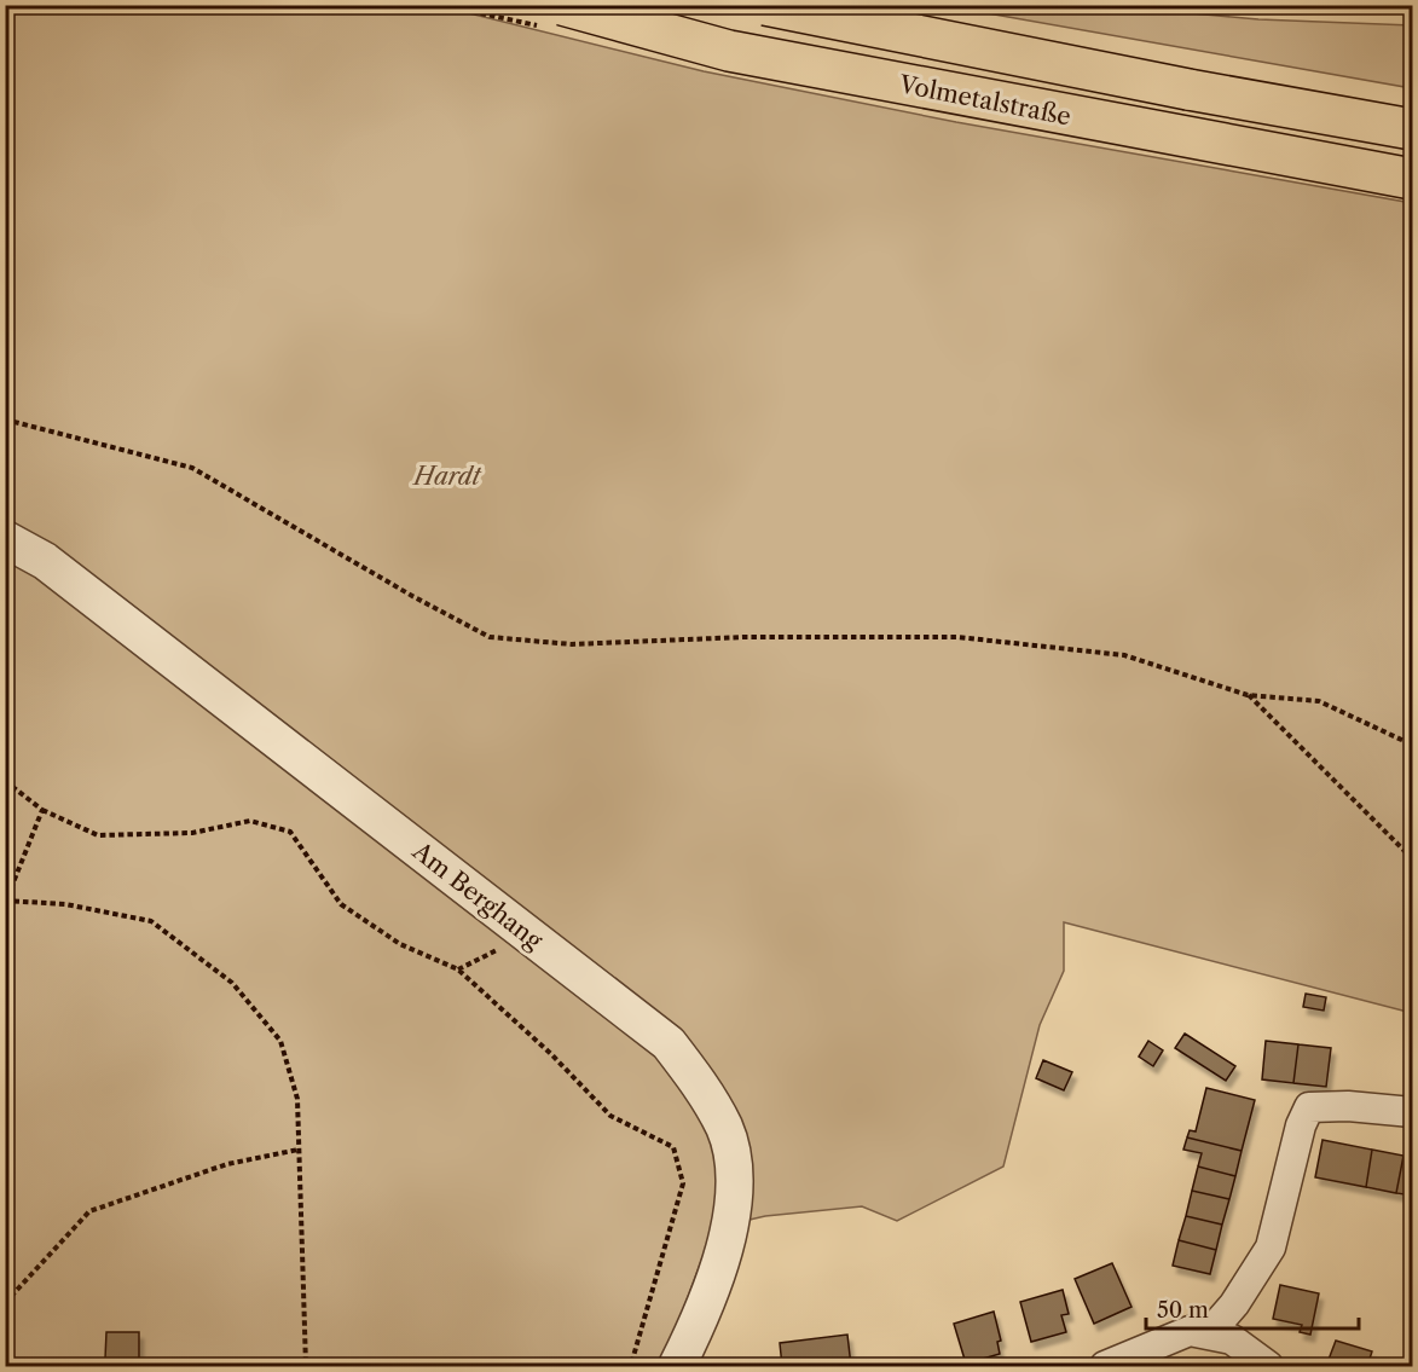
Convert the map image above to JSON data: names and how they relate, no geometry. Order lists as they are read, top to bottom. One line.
{"streets":{"main road":["Volmetalstraße"],"street":["Am Berghang"]},"parks":["Hardt"],"scale_bar":"50 m"}
